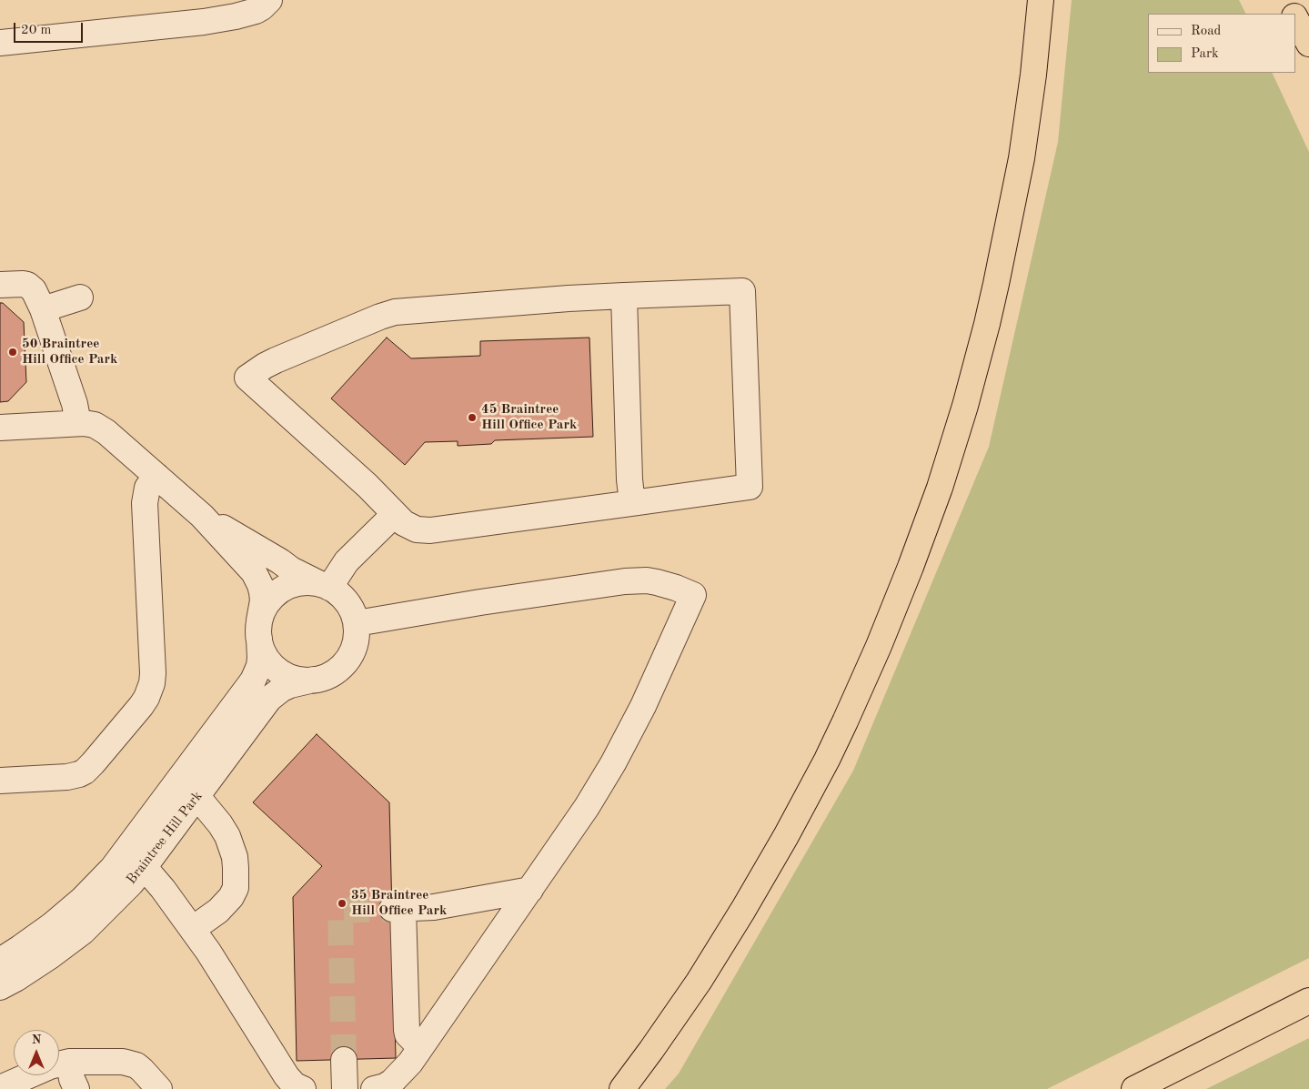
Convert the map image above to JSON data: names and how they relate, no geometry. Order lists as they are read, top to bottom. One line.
{"streets":{"street":["Braintree Hill Park"]},"places":["50 Braintree Hill Office Park","45 Braintree Hill Office Park","35 Braintree Hill Office Park"],"legend":["Road","Park"],"scale_bar":"20 m","north":"top"}
